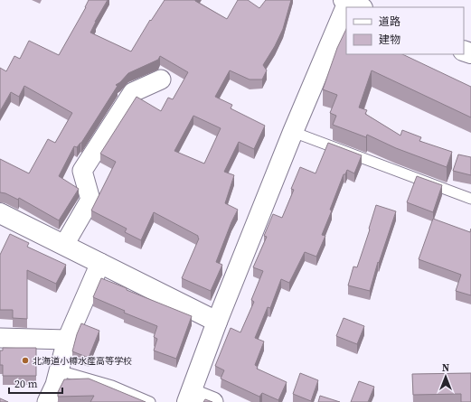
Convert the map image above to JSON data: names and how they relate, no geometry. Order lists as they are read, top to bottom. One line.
{"places":["北海道小樽水産高等学校"],"legend":["道路","建物"],"scale_bar":"20 m","north":"top"}
